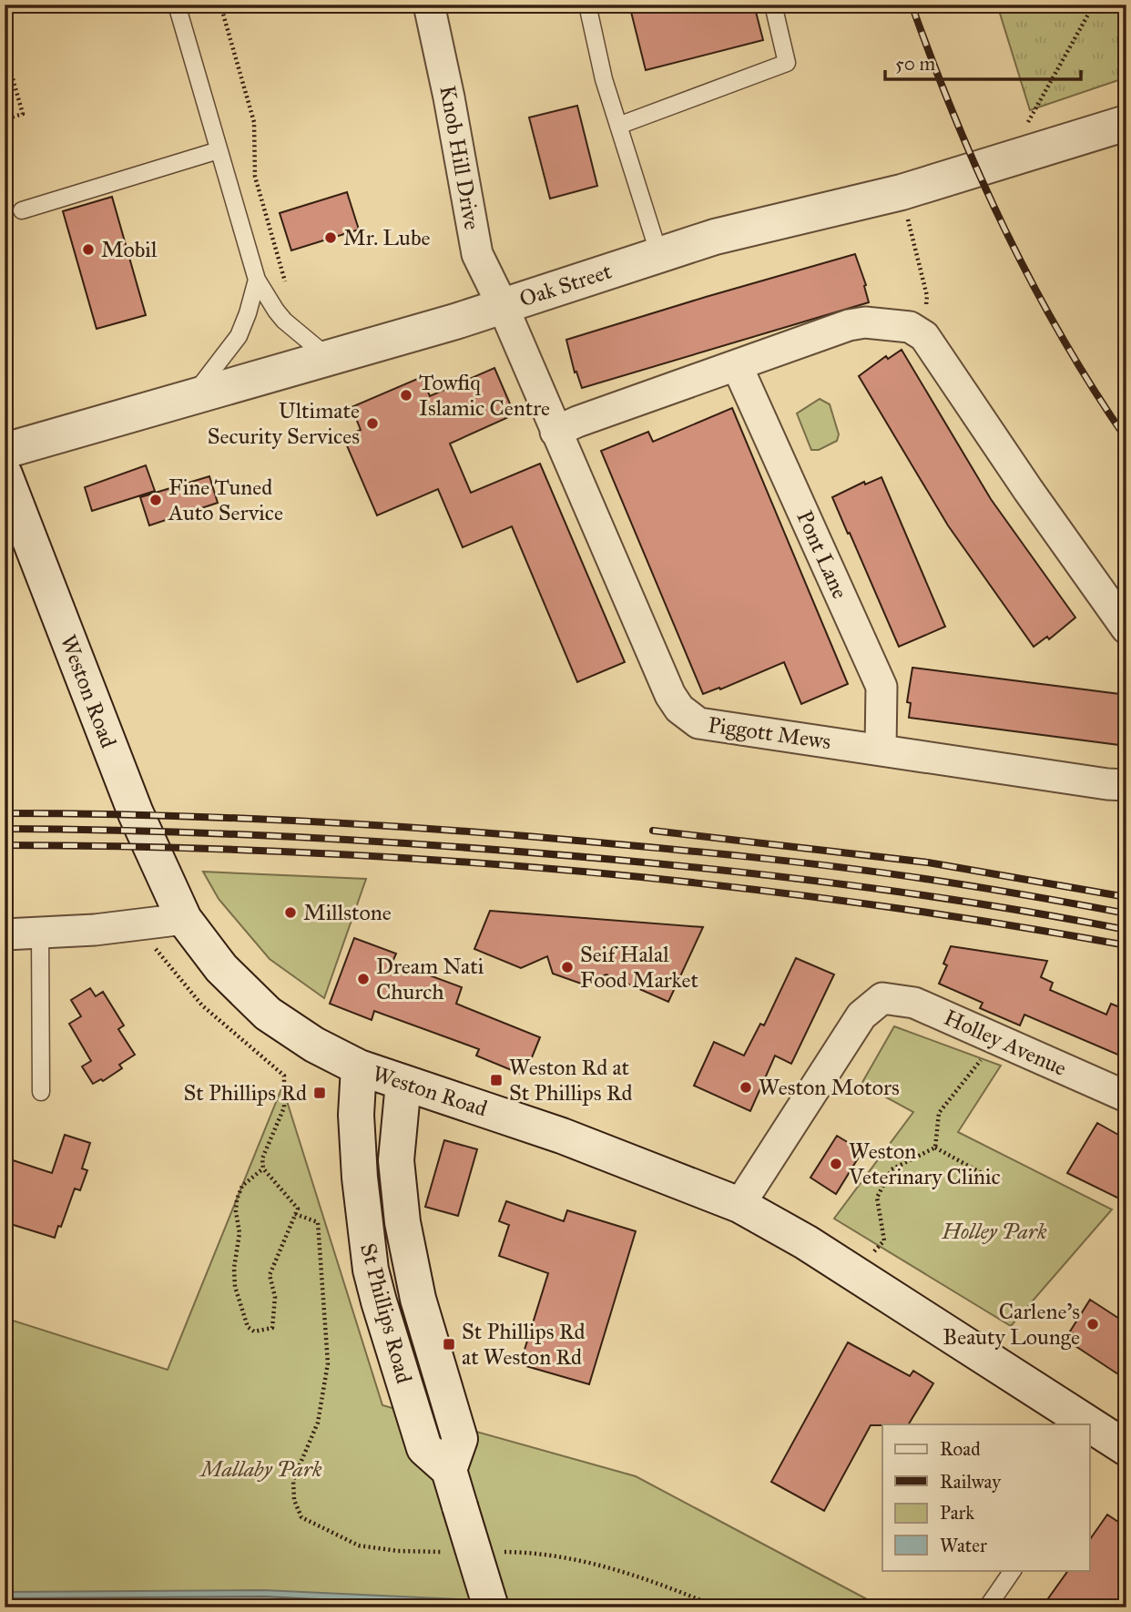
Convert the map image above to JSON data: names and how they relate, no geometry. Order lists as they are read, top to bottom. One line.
{"streets":{"main road":["Oak Street","Weston Road","St Phillips Road"],"street":["Knob Hill Drive","Pont Lane","Piggott Mews","Holley Avenue"]},"crossings":[["Knob Hill Drive","Oak Street"],["Knob Hill Drive","Piggott Mews"],["Oak Street","Piggott Mews"],["Pont Lane","Piggott Mews"],["Weston Road","Holley Avenue"],["Weston Road","St Phillips Road"]],"parks":["Holley Park","Mallaby Park"],"places":{"other":["Mr. Lube","Mobil","Towfiq Islamic Centre","Ultimate Security Services","Fine Tuned Auto Service","Millstone","Seif Halal Food Market","Dream Nati Church","Weston Motors","Weston Veterinary Clinic","Carlene's Beauty Lounge"],"transit":["Weston Rd at St Phillips Rd","St Phillips Rd","St Phillips Rd at Weston Rd"]},"legend":["Road","Railway","Park","Water"],"scale_bar":"50 m"}
